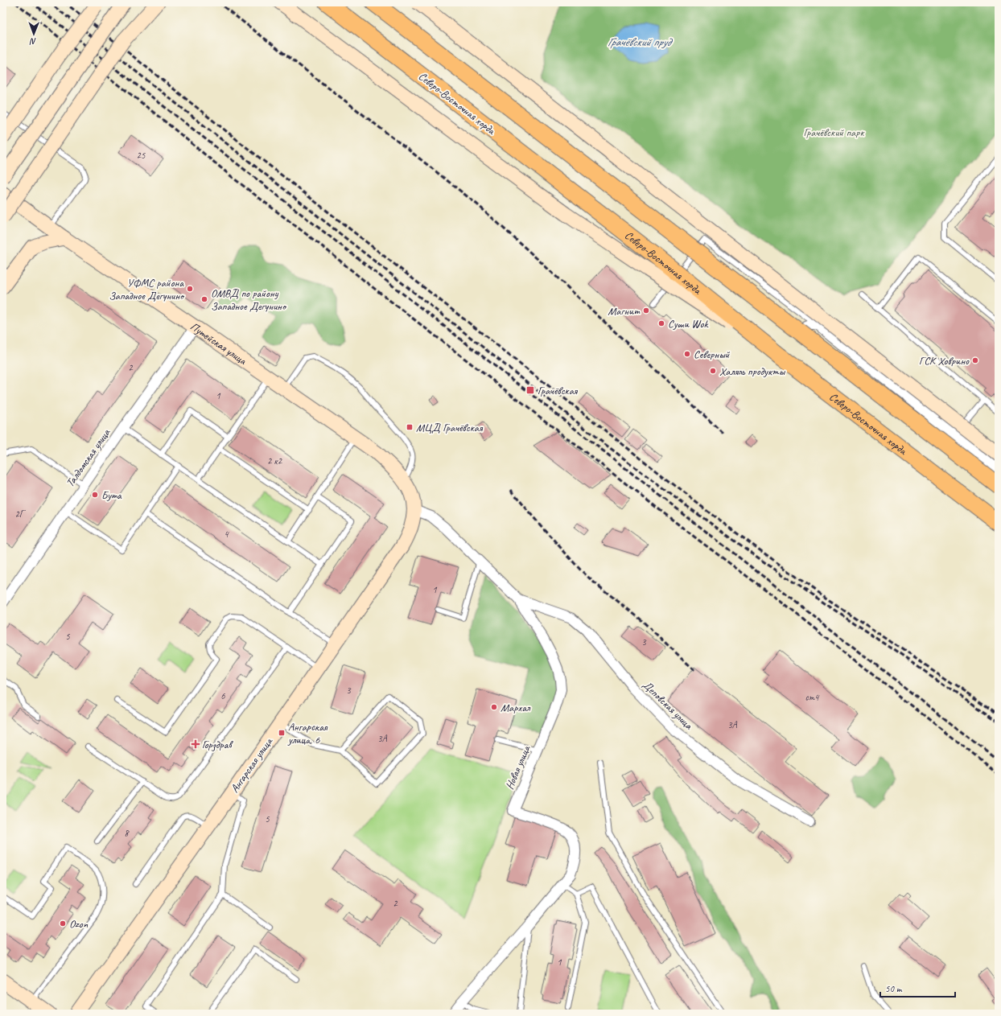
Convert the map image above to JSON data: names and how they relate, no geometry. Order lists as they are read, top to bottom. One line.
{"streets":{"main road":["Северо-Восточная хорда","Путейская улица","Ангарская улица"],"street":["Талдомская улица","Деповская улица","Новая улица"]},"crossings":[["Путейская улица","Талдомская улица"],["Путейская улица","Ангарская улица"],["Путейская улица","Новая улица"],["Деповская улица","Новая улица"],["Ангарская улица","Новая улица"]],"water":["Грачёвский пруд"],"parks":["Грачёвский парк"],"places":{"other":["УФМС района Западное Дегунино","ОМВД по району Западное Дегунино","Магнит","Суши Wok","Северный","ГСК Ховрино","Халяль продукты","Бута","Мархал","Ozon"],"transit":["Грачёвская","МЦД Грачёвская","Ангарская улица, 6"],"health":["Горздрав"]},"house_numbers":["25","2","1","2 к2","2Г","4","1","5","3","3","6","ст4","3А","3А","5","8","2","1"],"scale_bar":"50 m","north":"bottom"}
